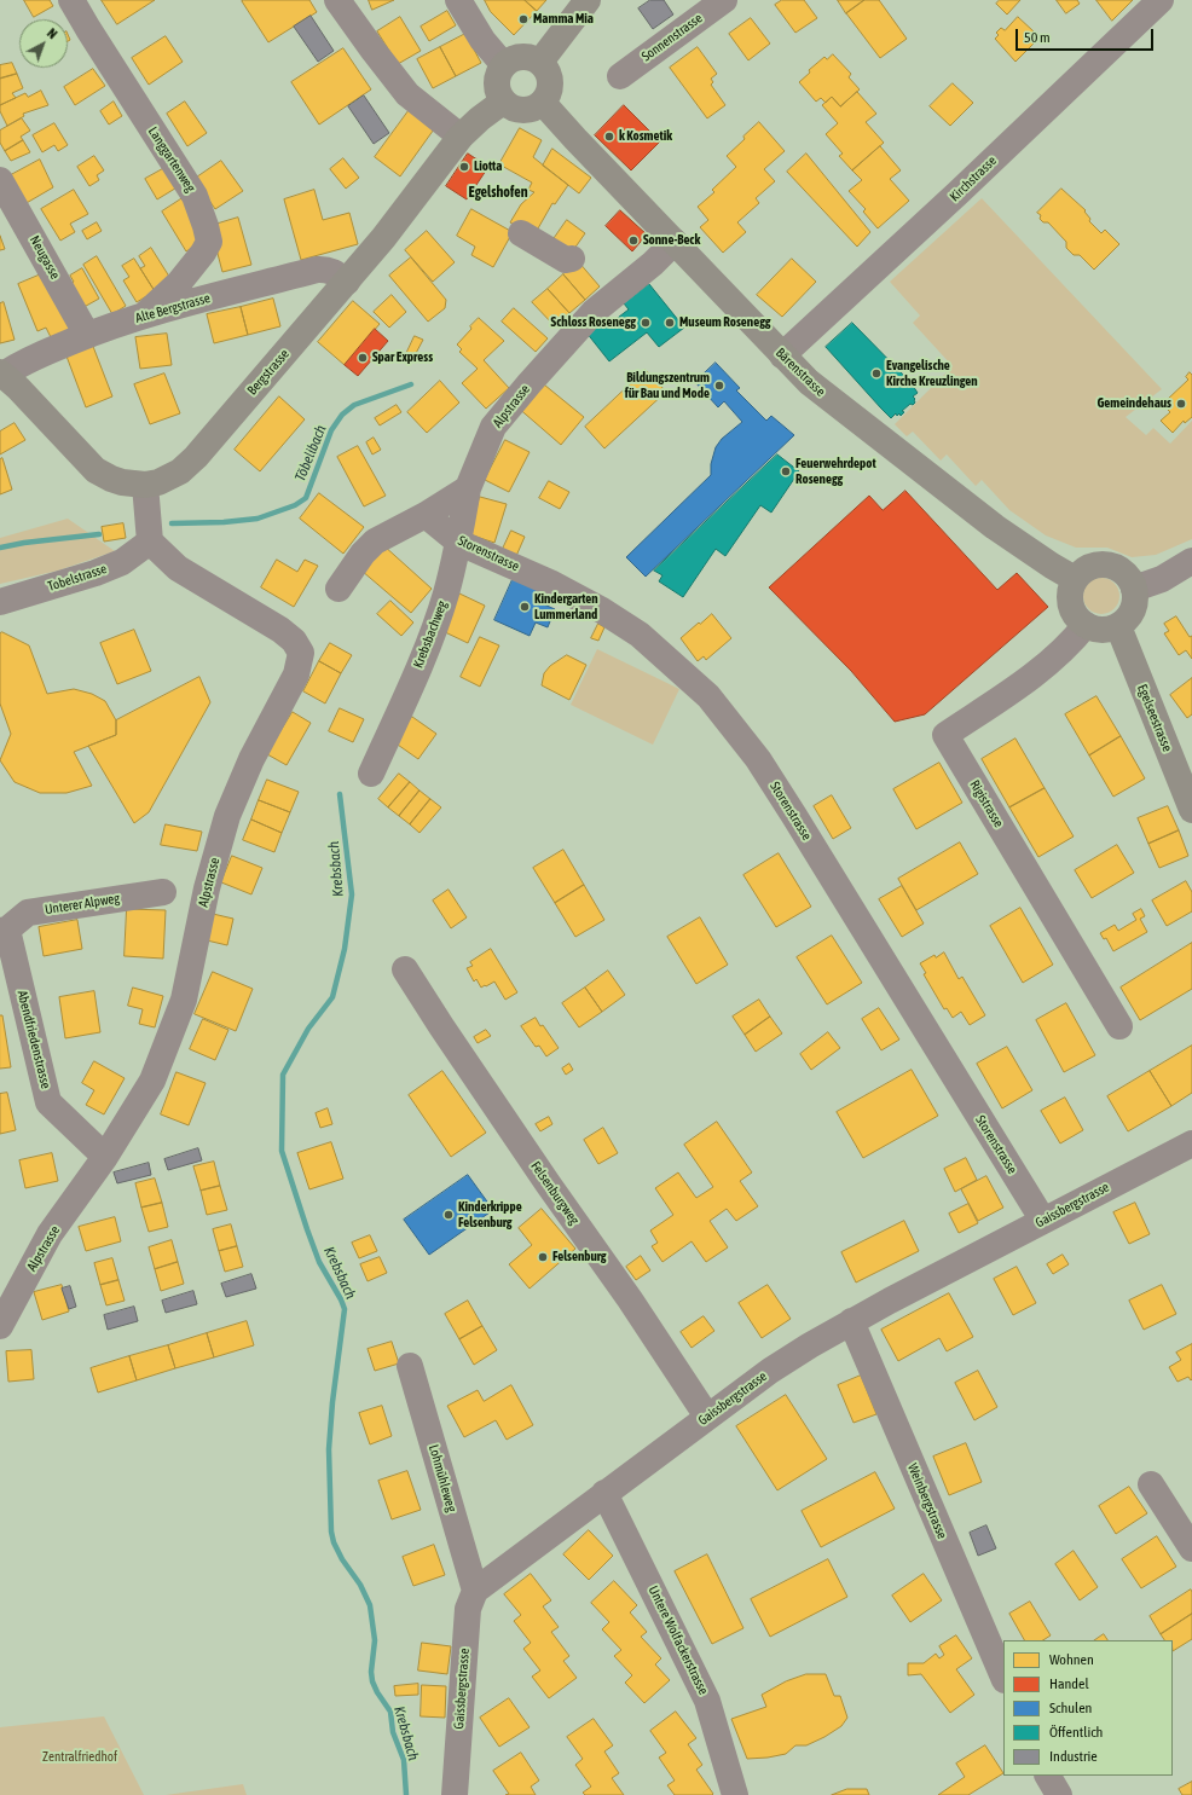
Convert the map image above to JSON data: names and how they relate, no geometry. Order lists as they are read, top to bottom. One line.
{"streets":{"main road":["Bergstrasse","Bärenstrasse","Egelseestrasse"],"street":["Sonnenstrasse","Langgartenweg","Kirchstrasse","Neugasse","Alte Bergstrasse","Alpstrasse","Storenstrasse","Tobelstrasse","Krebsbachweg","Rigistrasse","Unterer Alpweg","Abendfriedenstrasse","Felsenburgweg","Gaissbergstrasse","Lohmühleweg","Weinbergstrasse","Untere Wolfackerstrasse"]},"crossings":[["Langgartenweg","Alte Bergstrasse"],["Kirchstrasse","Bärenstrasse"],["Neugasse","Alte Bergstrasse"],["Alte Bergstrasse","Bergstrasse"],["Bergstrasse","Bärenstrasse"],["Bärenstrasse","Alpstrasse"],["Bärenstrasse","Egelseestrasse"],["Bärenstrasse","Rigistrasse"],["Alpstrasse","Tobelstrasse"],["Alpstrasse","Krebsbachweg"],["Alpstrasse","Abendfriedenstrasse"],["Storenstrasse","Krebsbachweg"],["Storenstrasse","Gaissbergstrasse"],["Egelseestrasse","Rigistrasse"],["Unterer Alpweg","Abendfriedenstrasse"],["Felsenburgweg","Gaissbergstrasse"],["Gaissbergstrasse","Lohmühleweg"],["Gaissbergstrasse","Weinbergstrasse"],["Gaissbergstrasse","Untere Wolfackerstrasse"]],"districts":["Egelshofen"],"water":["Töbelibach","Krebsbach"],"parks":["Zentralfriedhof"],"places":["Mamma Mia","k Kosmetik","Liotta","Sonne-Beck","Schloss Rosenegg","Museum Rosenegg","Spar Express","Evangelische Kirche Kreuzlingen","Bildungszentrum für Bau und Mode","Gemeindehaus","Feuerwehrdepot Rosenegg","Kindergarten Lummerland","Kinderkrippe Felsenburg","Felsenburg"],"legend":["Wohnen","Handel","Schulen","Öffentlich","Industrie"],"scale_bar":"50 m","north":"top right"}
